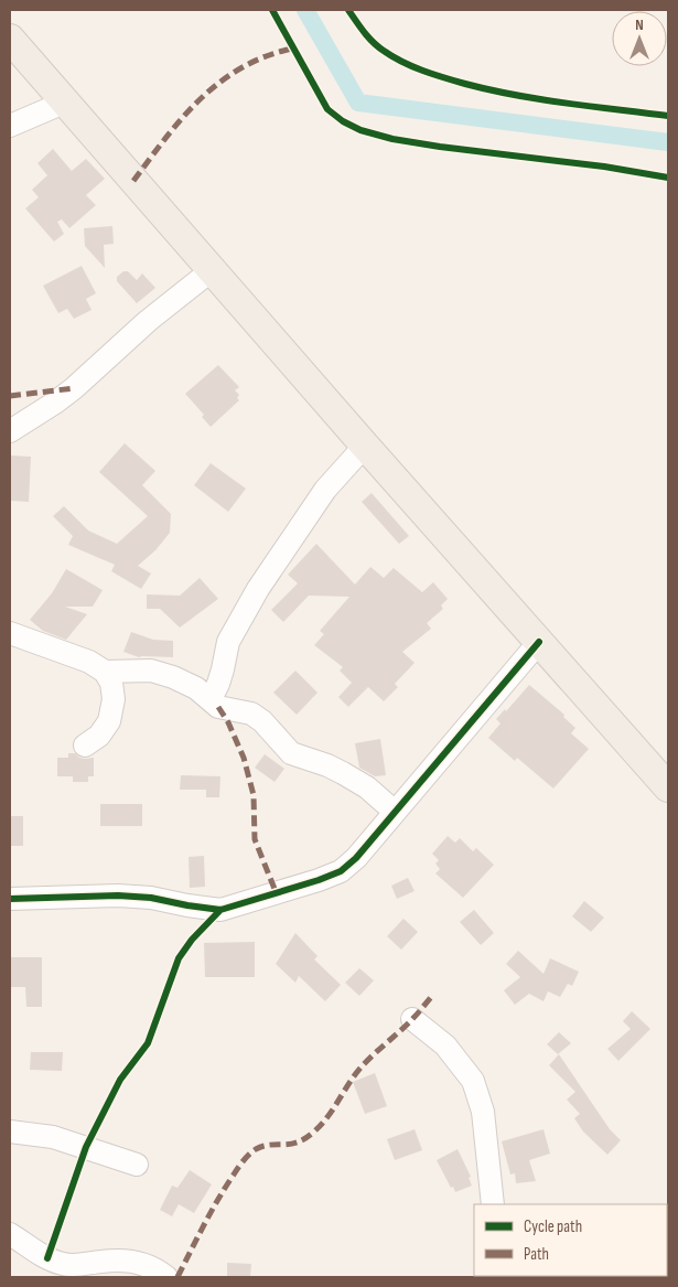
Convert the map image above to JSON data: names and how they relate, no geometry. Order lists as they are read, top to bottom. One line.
{"legend":["Cycle path","Path"],"north":"top"}
